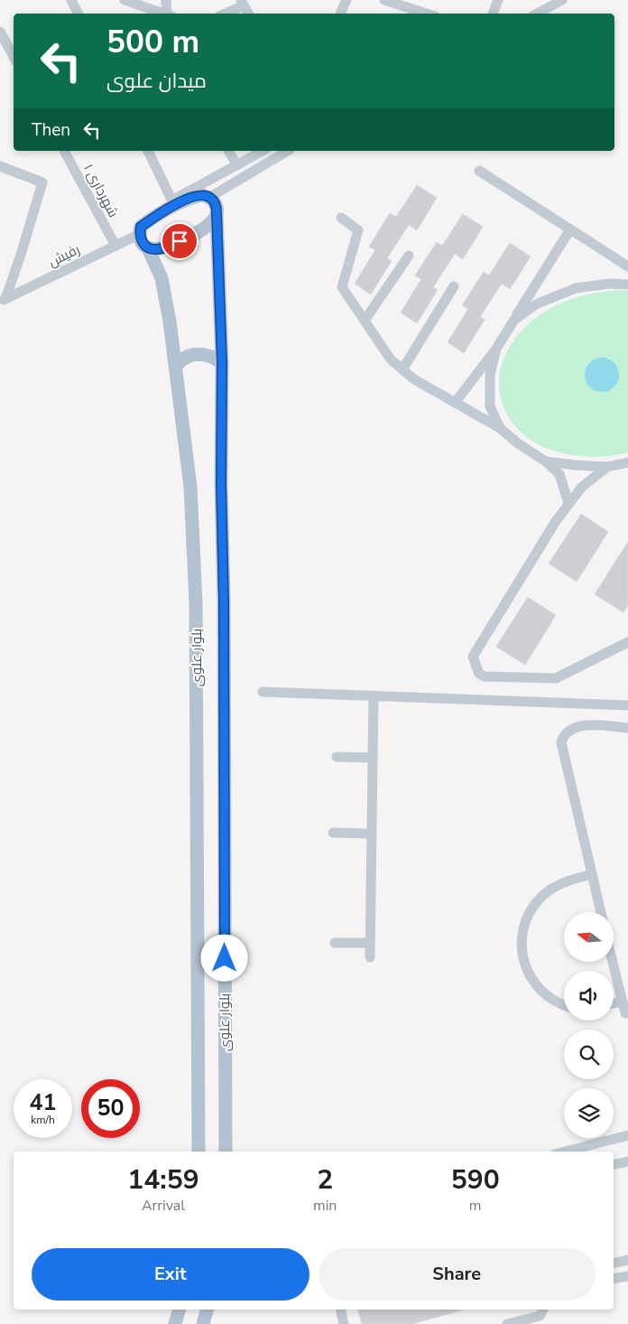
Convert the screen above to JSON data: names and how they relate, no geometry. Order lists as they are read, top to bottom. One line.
{"streets":{"main road":["بلوار علوی"],"street":["شهرداری ۱","رفیش"]},"crossings":[["شهرداری ۱","رفیش"],["رفیش","بلوار علوی"]],"north":"left","page":{"turn":["500 m","میدان علوی"],"then":"Then","speed":"41 km/h","limit":"50","eta":["14:59","Arrival","2","min","590","m"],"buttons":["Exit","Share"]}}
